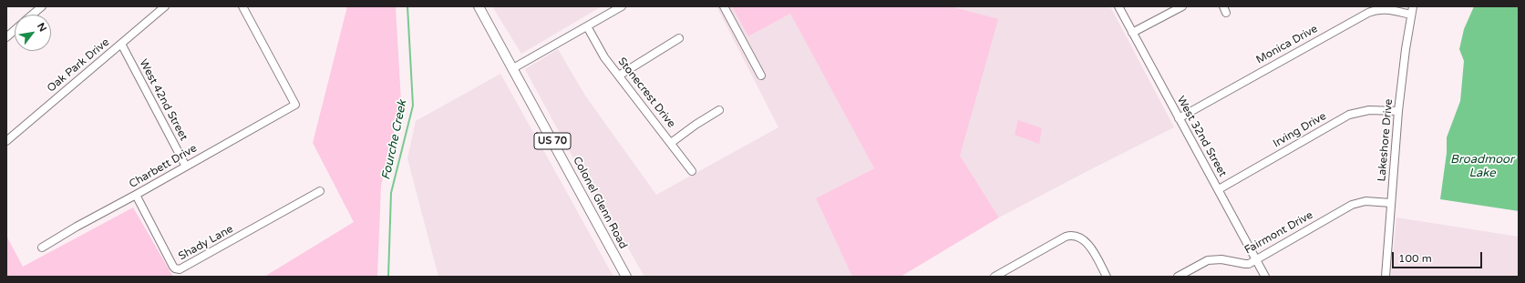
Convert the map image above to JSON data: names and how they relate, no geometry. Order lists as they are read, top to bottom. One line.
{"streets":{"main road":["US 70","Colonel Glenn Road"],"street":["Monica Drive","Oak Park Drive","Stonecrest Drive","West 42nd Street","Irving Drive","West 32nd Street","Lakeshore Drive","Charbett Drive","Fairmont Drive","Shady Lane"]},"crossings":[["Monica Drive","West 32nd Street"],["Monica Drive","Lakeshore Drive"],["Oak Park Drive","West 42nd Street"],["West 42nd Street","Charbett Drive"],["Irving Drive","West 32nd Street"],["Irving Drive","Lakeshore Drive"],["West 32nd Street","Fairmont Drive"],["Lakeshore Drive","Fairmont Drive"],["Charbett Drive","Shady Lane"]],"water":["Fourche Creek","Broadmoor Lake"],"scale_bar":"100 m","north":"top right"}
